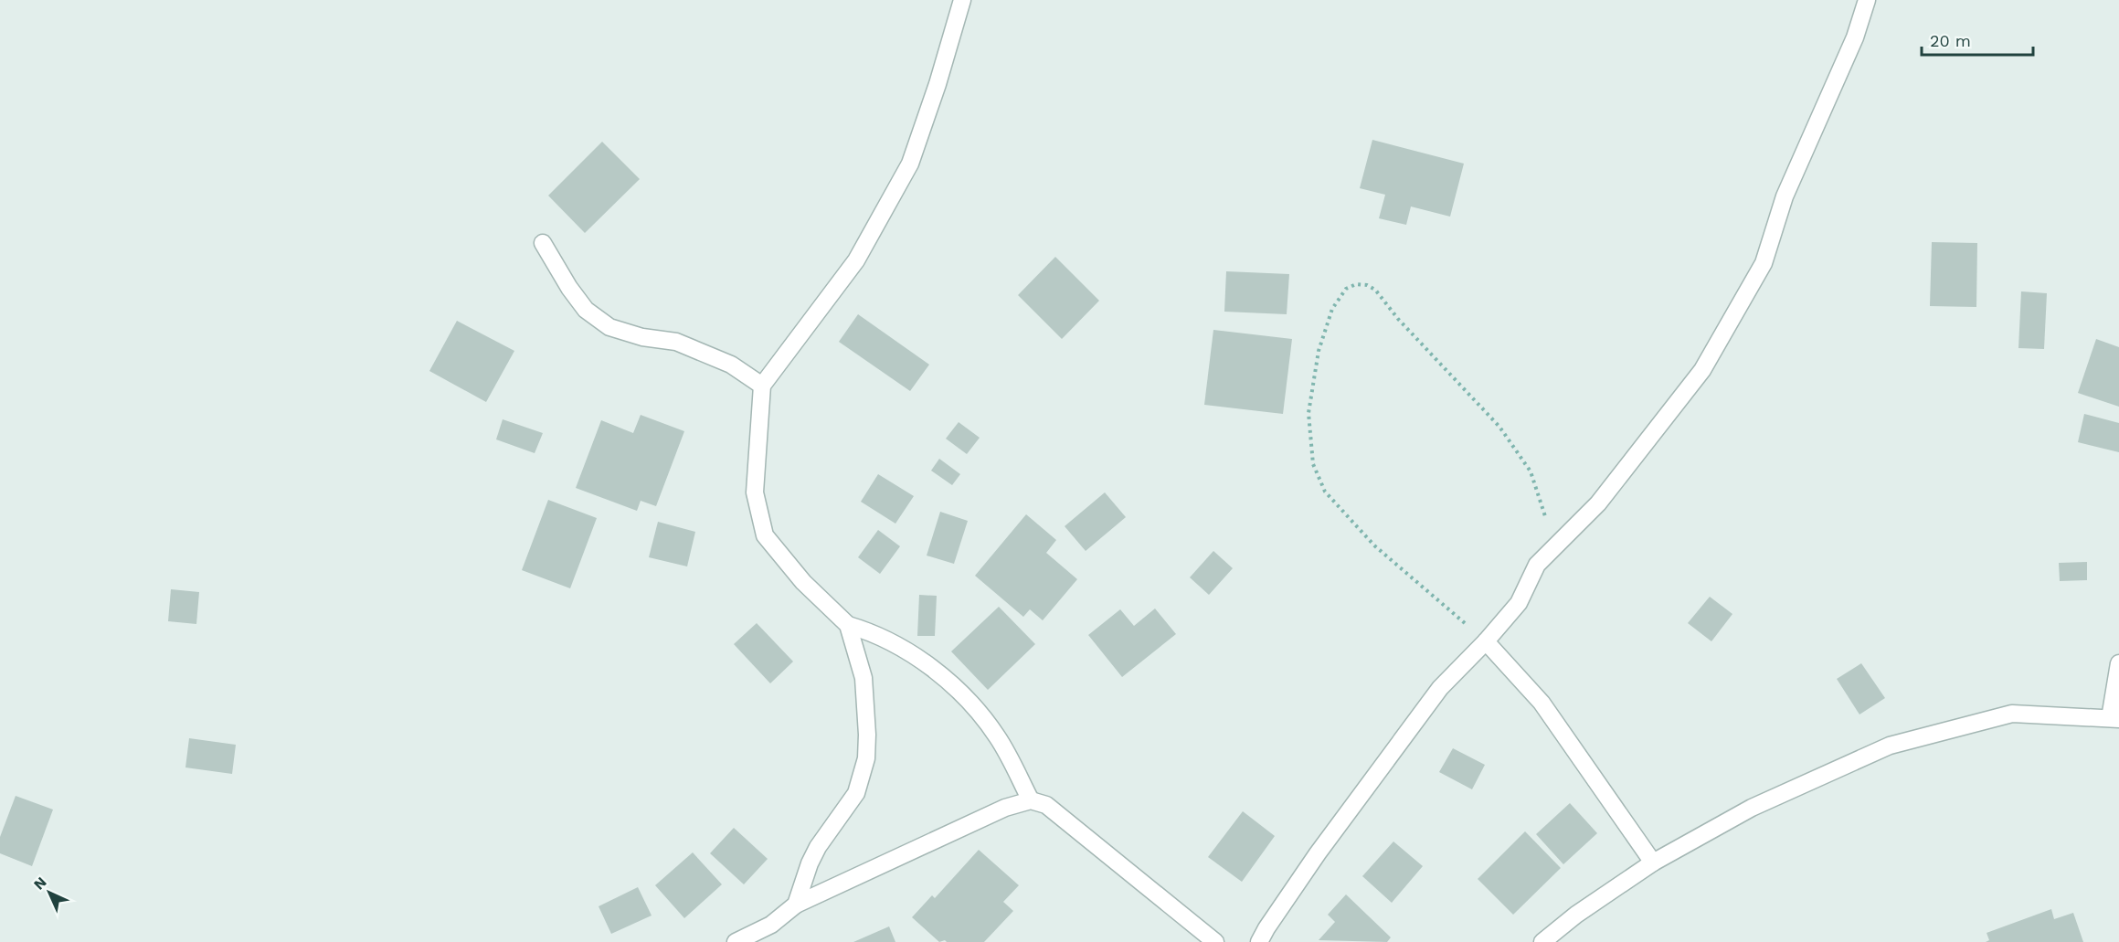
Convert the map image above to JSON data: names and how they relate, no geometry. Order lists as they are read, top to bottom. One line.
{"scale_bar":"20 m","north":"top left"}
